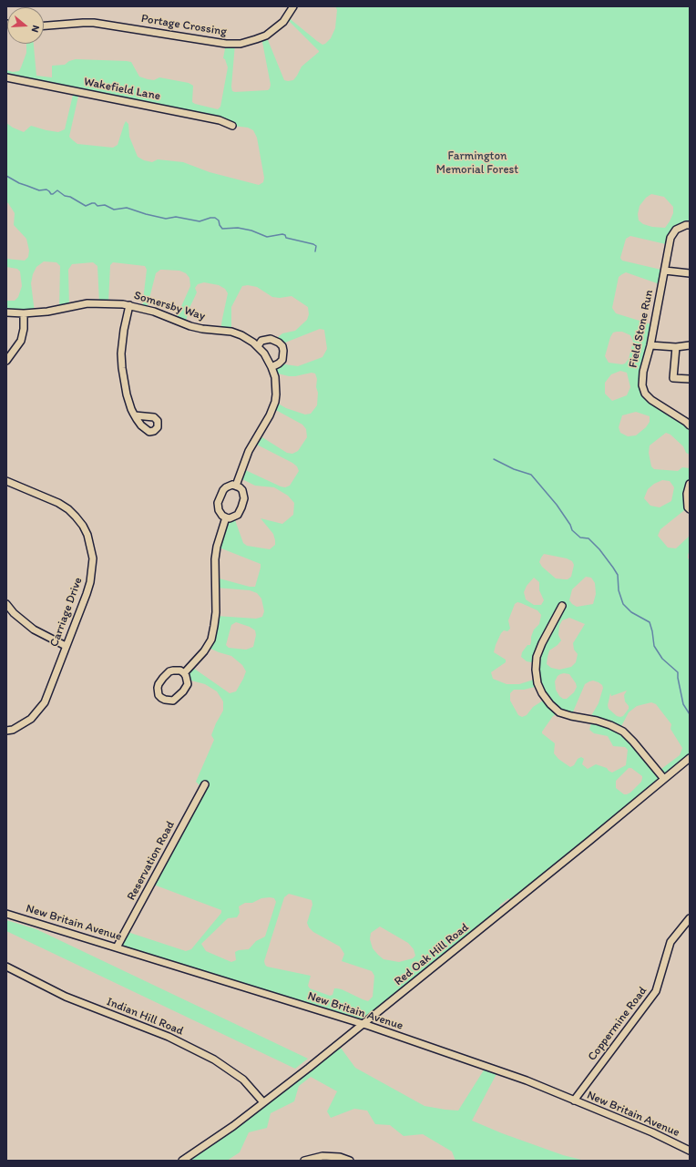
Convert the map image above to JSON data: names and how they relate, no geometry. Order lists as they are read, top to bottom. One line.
{"streets":{"street":["Portage Crossing","Wakefield Lane","Somersby Way","Field Stone Run","Carriage Drive","Reservation Road","New Britain Avenue","Red Oak Hill Road","Indian Hill Road","Coppermine Road"]},"crossings":[["Reservation Road","New Britain Avenue"],["New Britain Avenue","Red Oak Hill Road"],["New Britain Avenue","Coppermine Road"],["Red Oak Hill Road","Indian Hill Road"]],"parks":["Farmington Memorial Forest"],"north":"right"}
